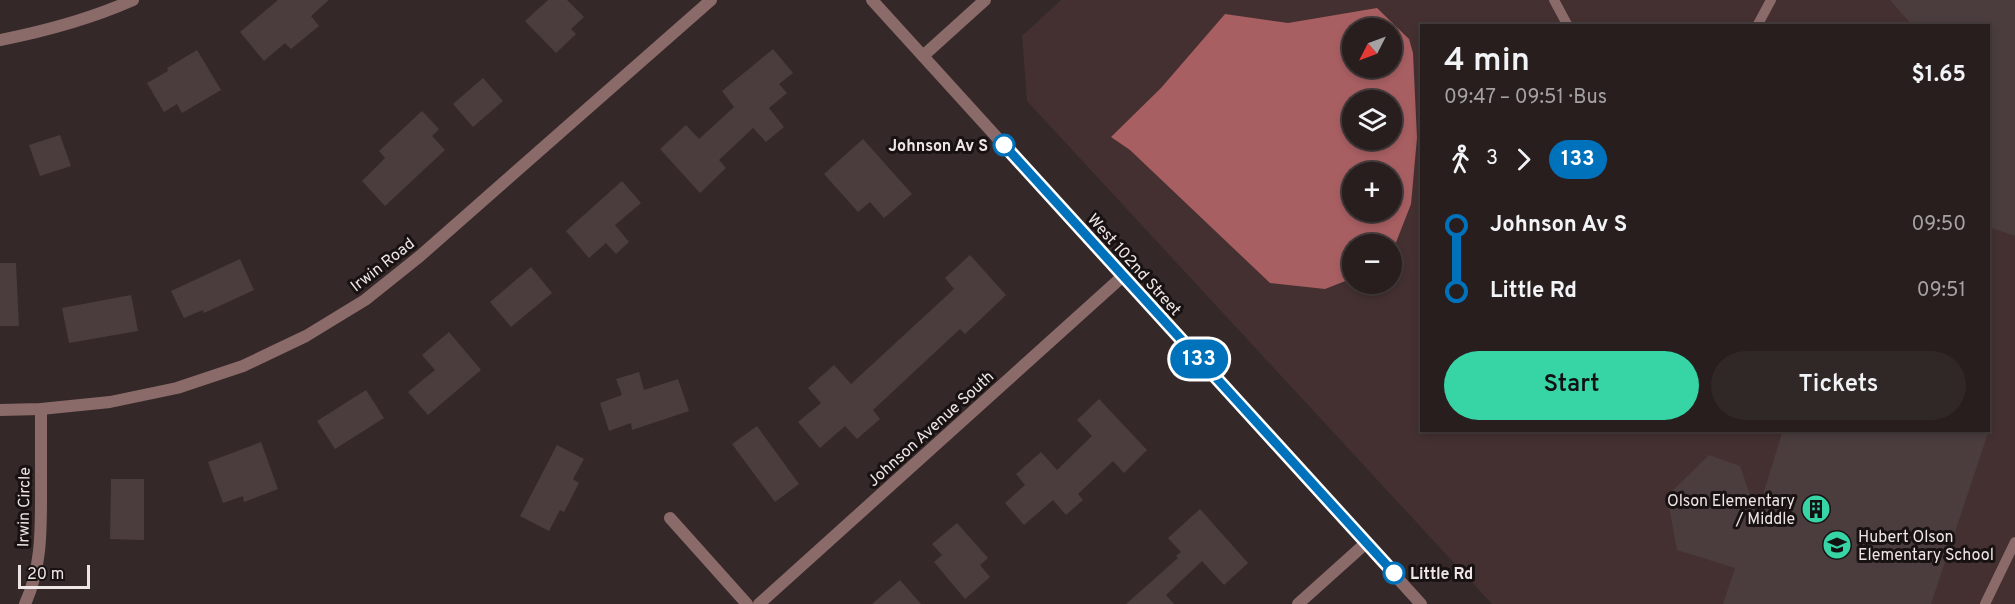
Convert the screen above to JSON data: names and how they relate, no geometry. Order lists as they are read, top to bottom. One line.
{"streets":{"street":["Irwin Road","West 102nd Street","Johnson Avenue South","Irwin Circle"]},"crossings":[["Irwin Road","Irwin Circle"],["West 102nd Street","Johnson Avenue South"]],"places":{"other":["Johnson Av S","Little Rd"],"building":["Olson Elementary / Middle"],"school or university":["Hubert Olson Elementary School"]},"lines":["bus line 133"],"scale_bar":"20 m","north":"bottom left","page":{"on_map":"133","map_buttons":["+","−"],"heading":["4 min","09:47 – 09:51 · Bus","$1.65"],"legs":["3","133"],"list":[{"name":"Johnson Av S","value":"09:50"},{"name":"Little Rd","value":"09:51"}],"buttons":["Start","Tickets"],"scale":"20 m"}}
